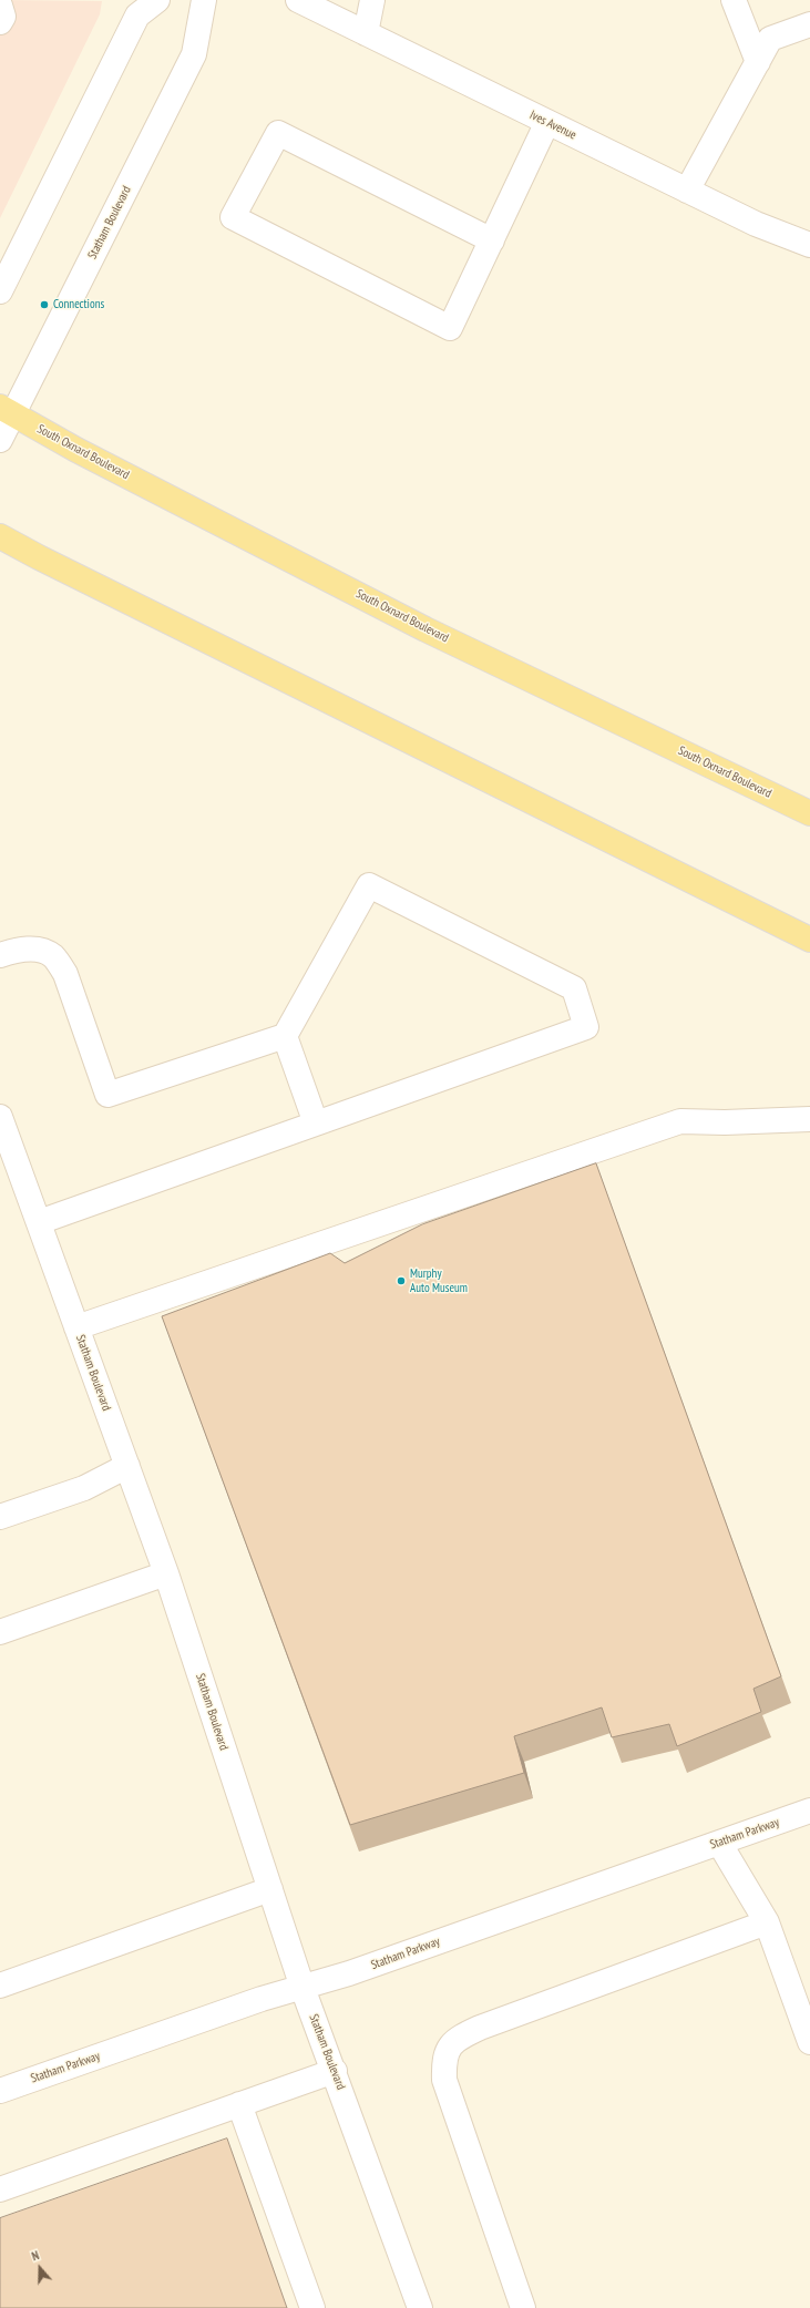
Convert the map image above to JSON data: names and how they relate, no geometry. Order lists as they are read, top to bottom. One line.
{"streets":{"main road":["South Oxnard Boulevard"],"street":["Ives Avenue","Statham Boulevard","Statham Parkway"]},"crossings":[["Statham Boulevard","South Oxnard Boulevard"],["Statham Boulevard","Statham Parkway"]],"places":["Connections","Murphy Auto Museum"],"north":"top"}
